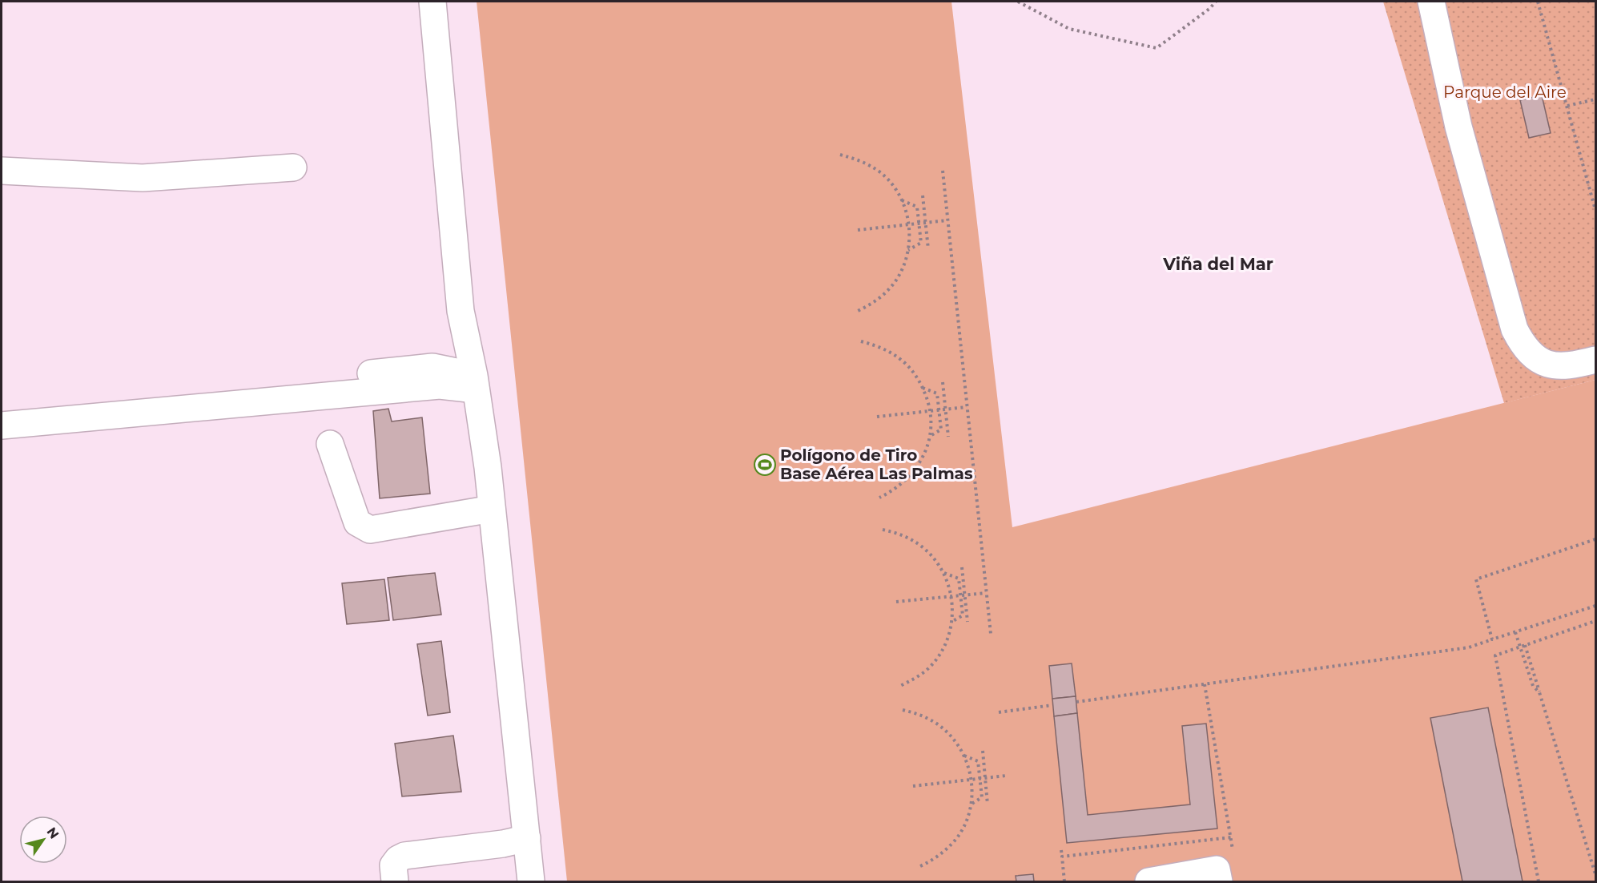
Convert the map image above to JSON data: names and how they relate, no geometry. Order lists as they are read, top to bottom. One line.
{"districts":["Viña del Mar"],"parks":["Parque del Aire"],"places":{"sports":["Polígono de Tiro Base Aérea Las Palmas"]},"north":"top right"}
